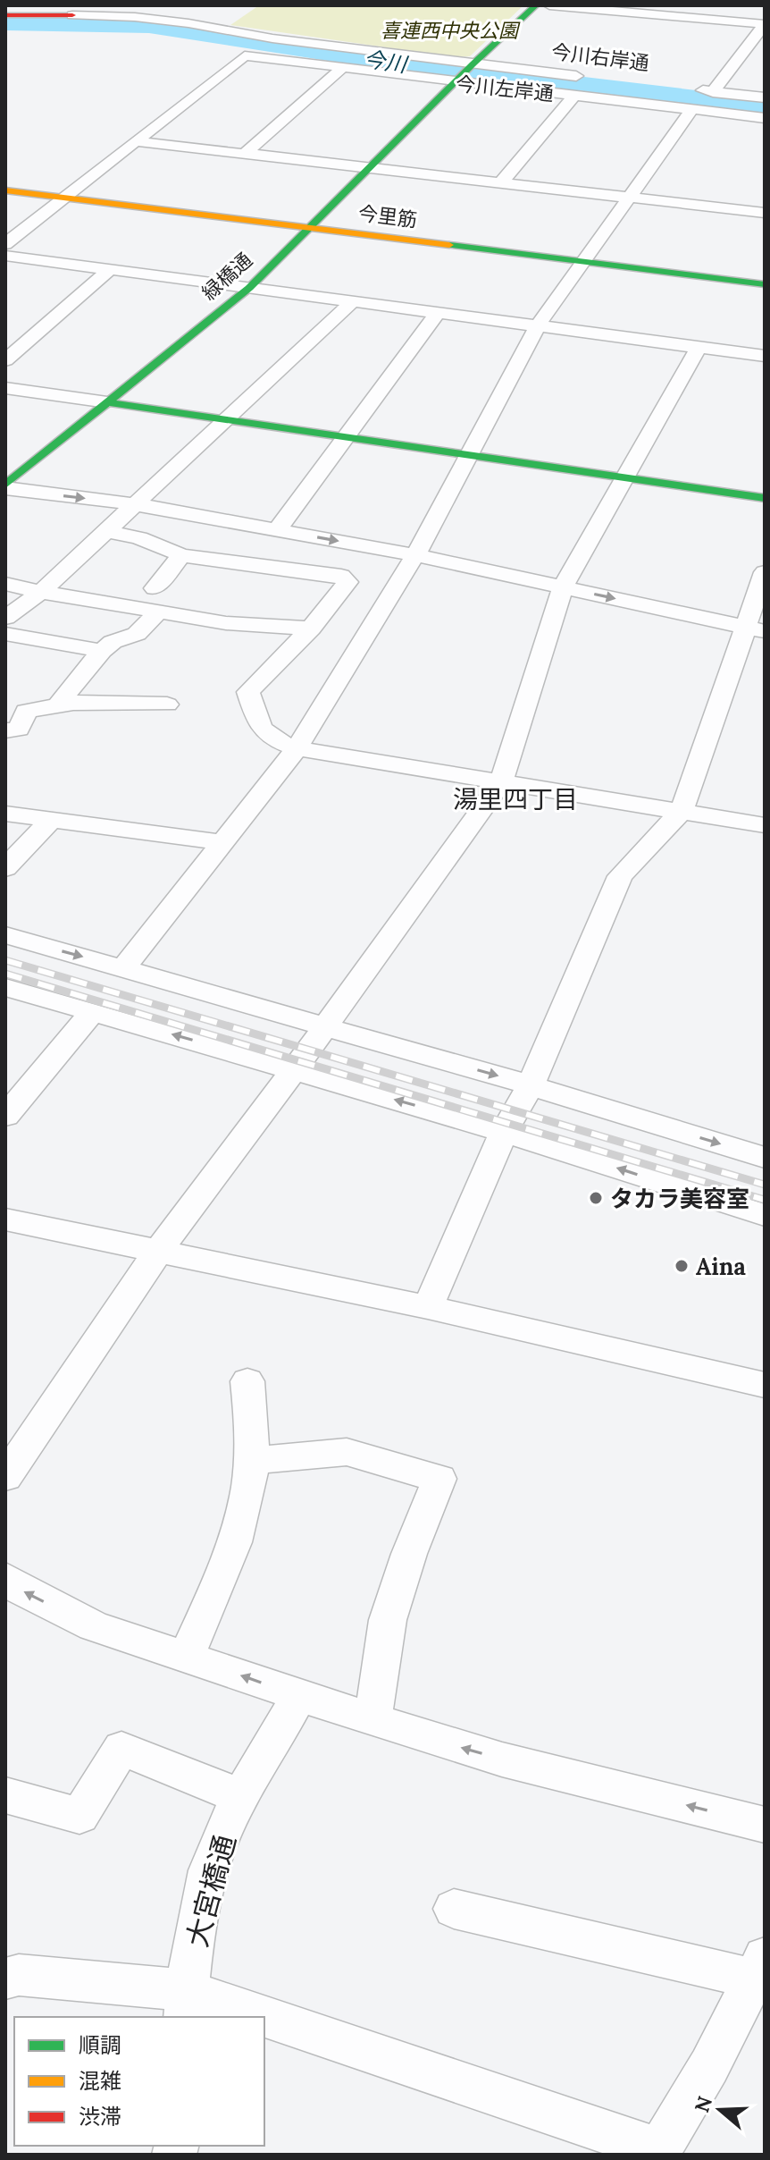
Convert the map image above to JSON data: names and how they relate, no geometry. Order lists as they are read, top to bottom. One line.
{"streets":{"street":["今川右岸通","今川左岸通","今里筋","緑橋通","大宮橋通"]},"crossings":[["今川右岸通","緑橋通"],["今川左岸通","緑橋通"],["今里筋","緑橋通"]],"districts":["湯里四丁目"],"water":["今川"],"parks":["喜連西中央公園"],"places":["タカラ美容室","Aina"],"legend":["順調","混雑","渋滞"],"north":"left"}
